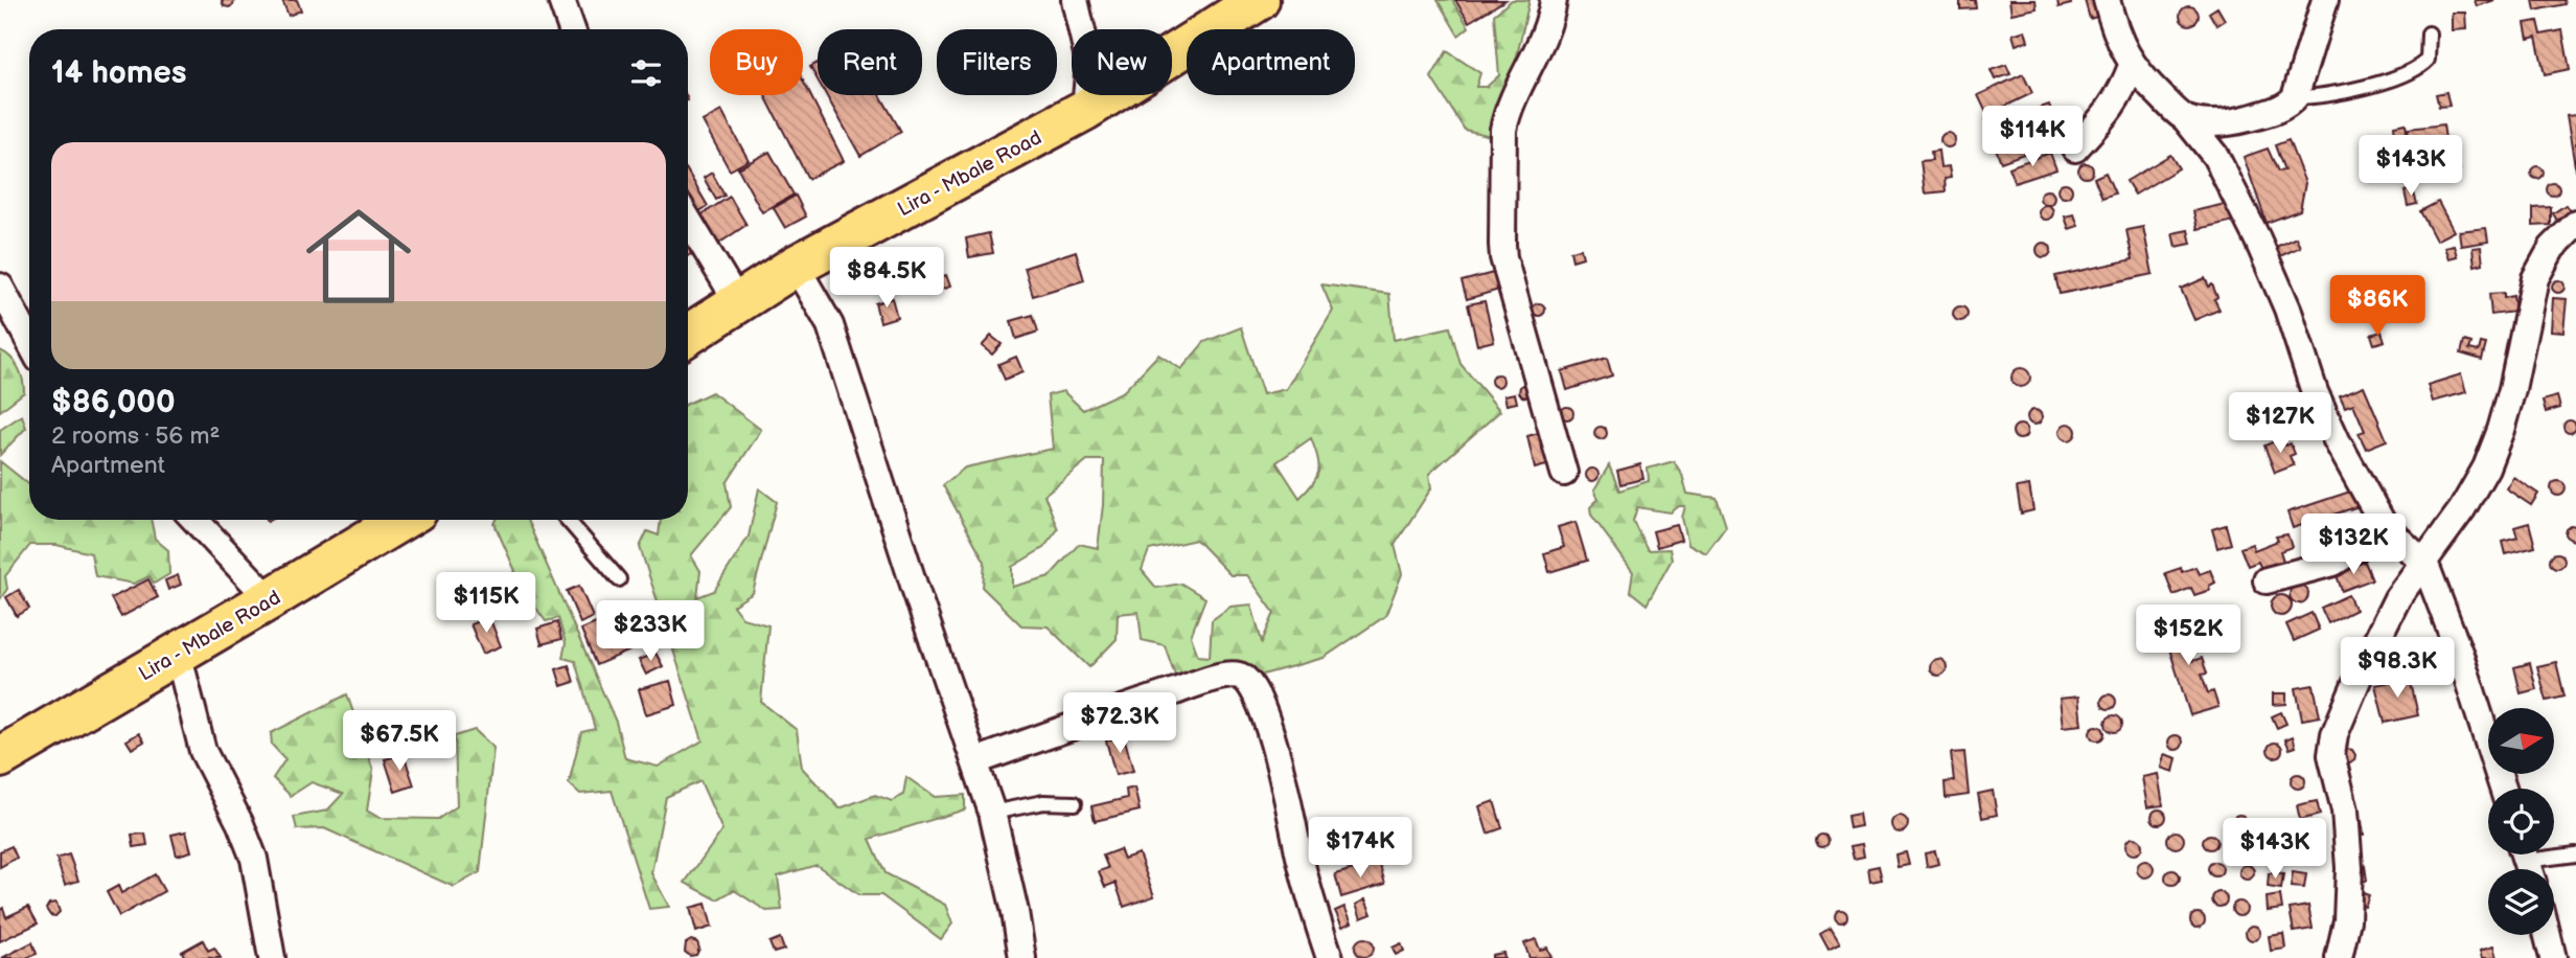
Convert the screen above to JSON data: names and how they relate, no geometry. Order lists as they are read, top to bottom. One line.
{"streets":{"main road":["Lira - Mbale Road"]},"north":"right","page":{"chip":["Buy","Rent","Filters","New","Apartment"],"heading":"14 homes","price":["$114K","$143K","$84.5K","$86K","$127K","$132K","$115K","$233K","$152K","$98.3K","$72.3K","$67.5K","$174K","$143K"],"list":[{"name":"$86,000","note":"2 rooms · 56 m² · Apartment"}]}}
